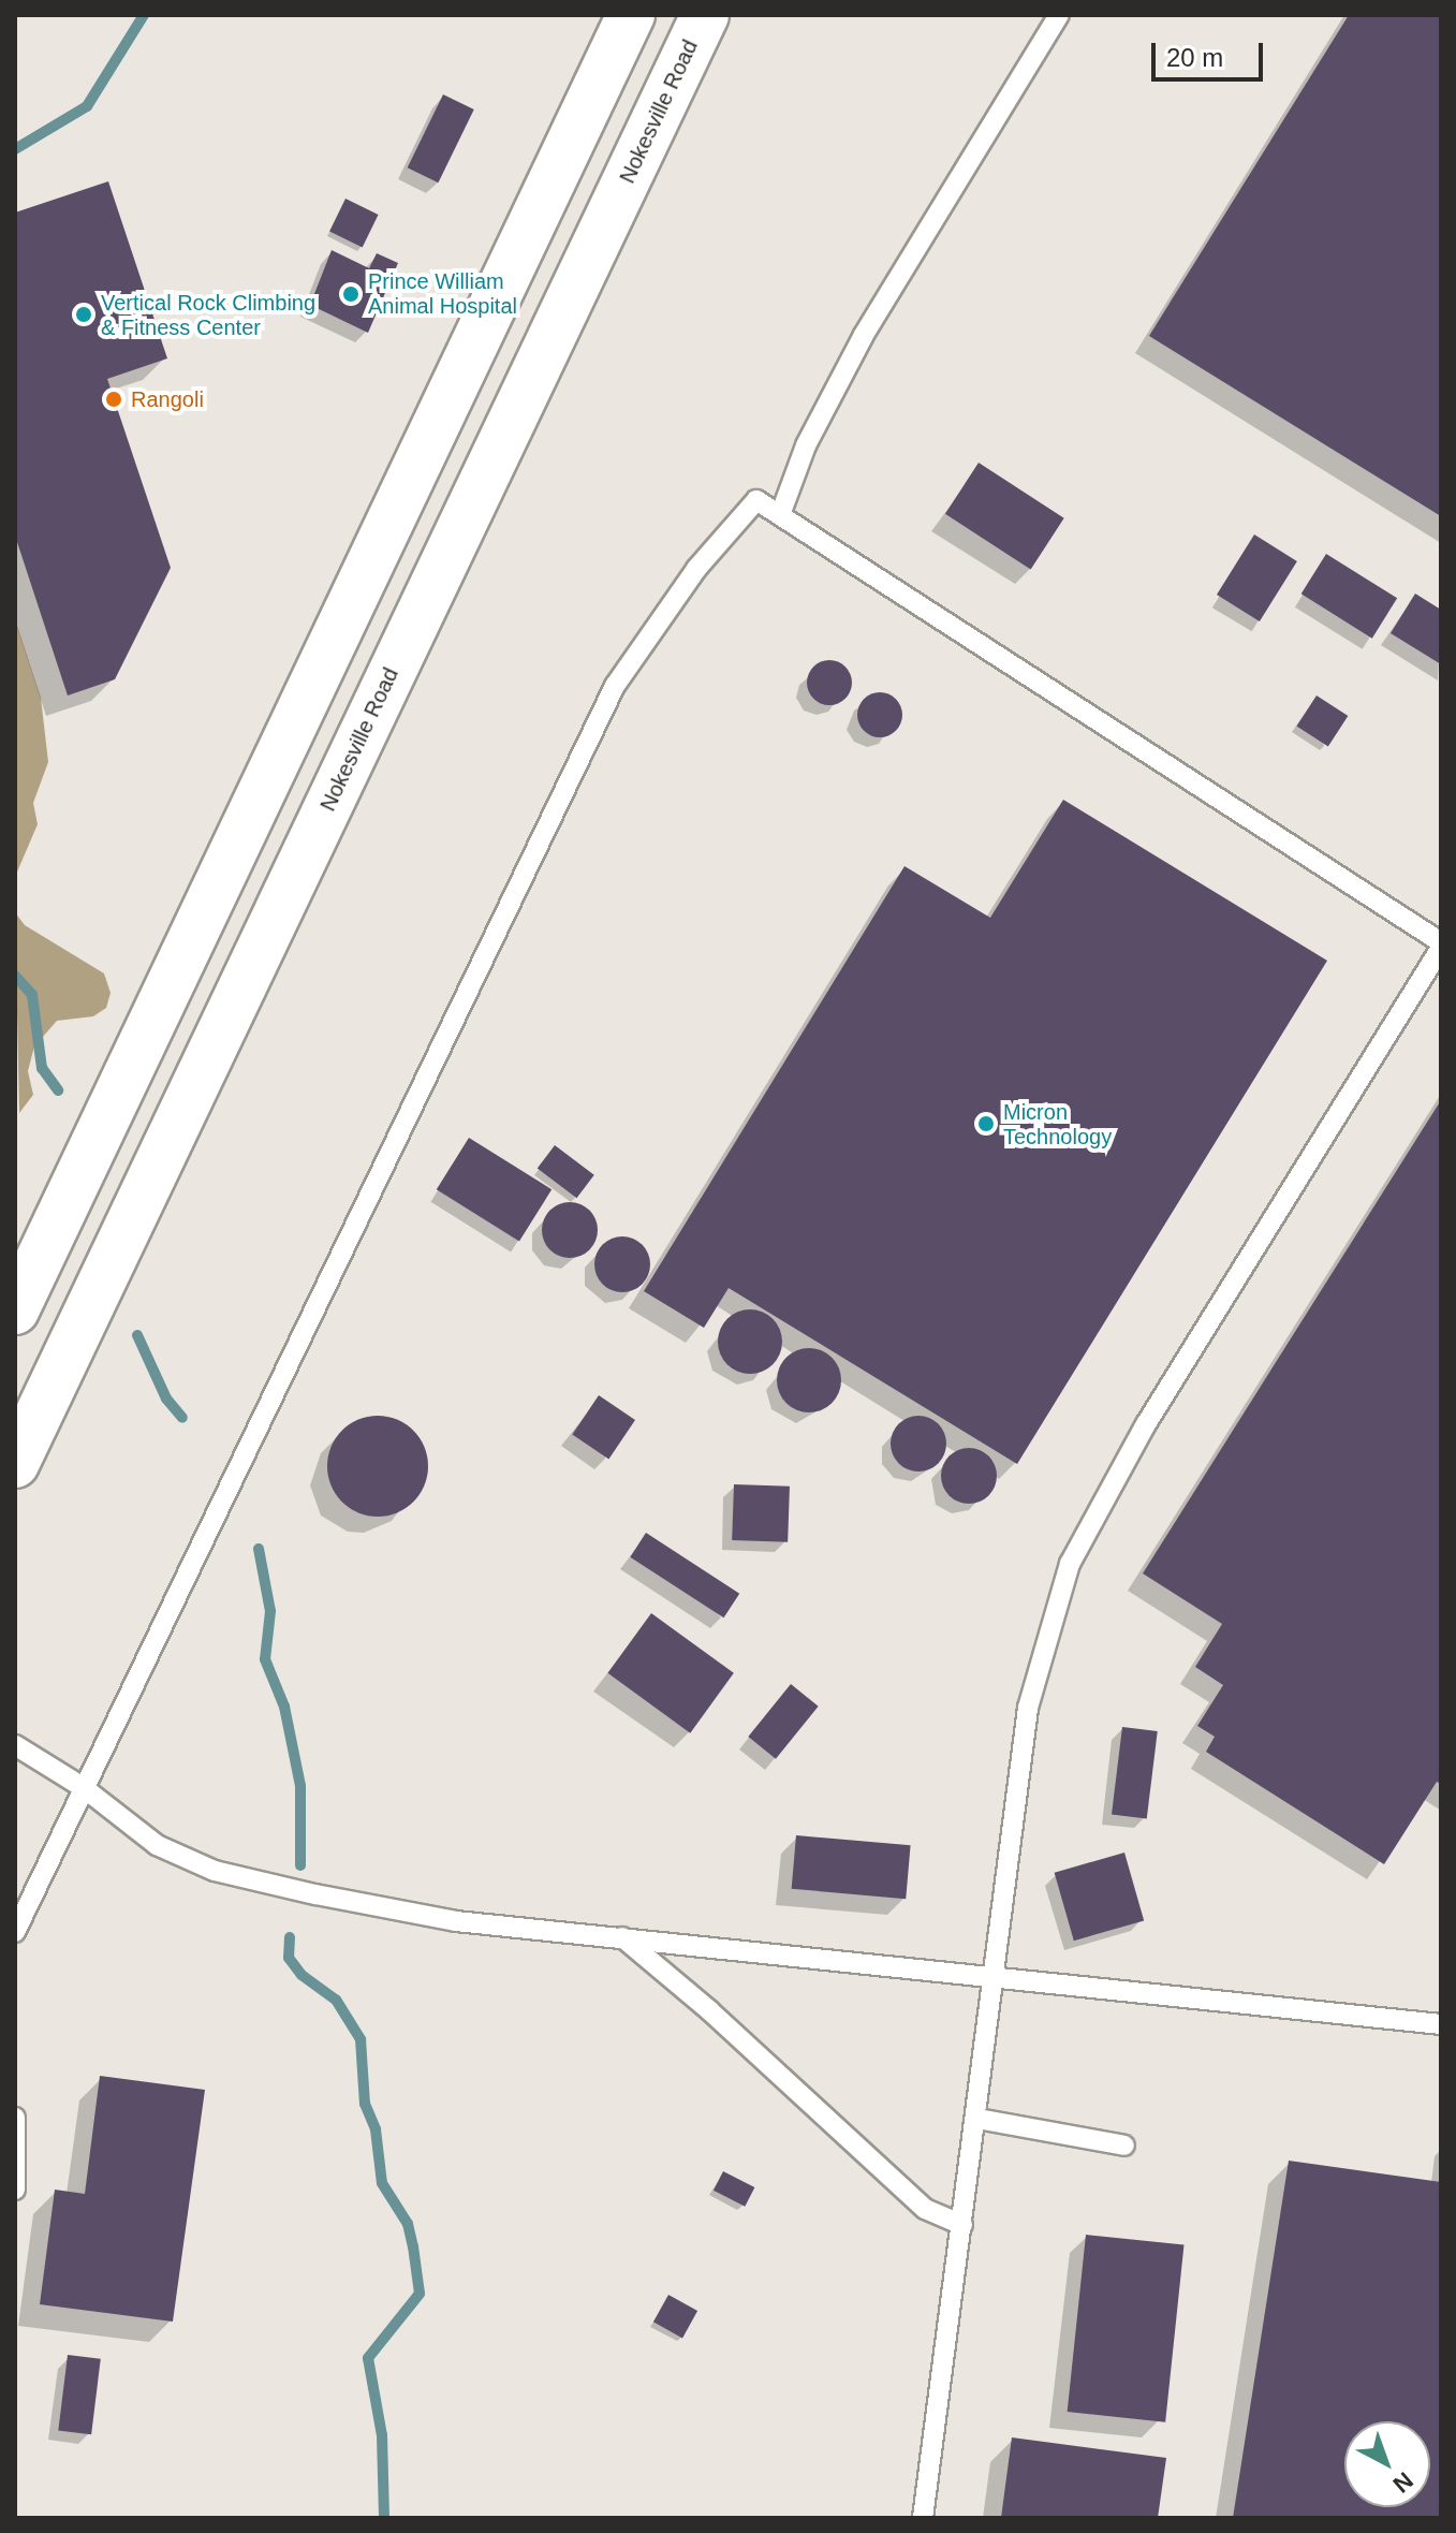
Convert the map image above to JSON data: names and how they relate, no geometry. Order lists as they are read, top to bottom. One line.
{"streets":{"highway":["Nokesville Road"]},"places":["Prince William Animal Hospital","Vertical Rock Climbing & Fitness Center","Rangoli","Micron Technology"],"scale_bar":"20 m","north":"bottom right"}
